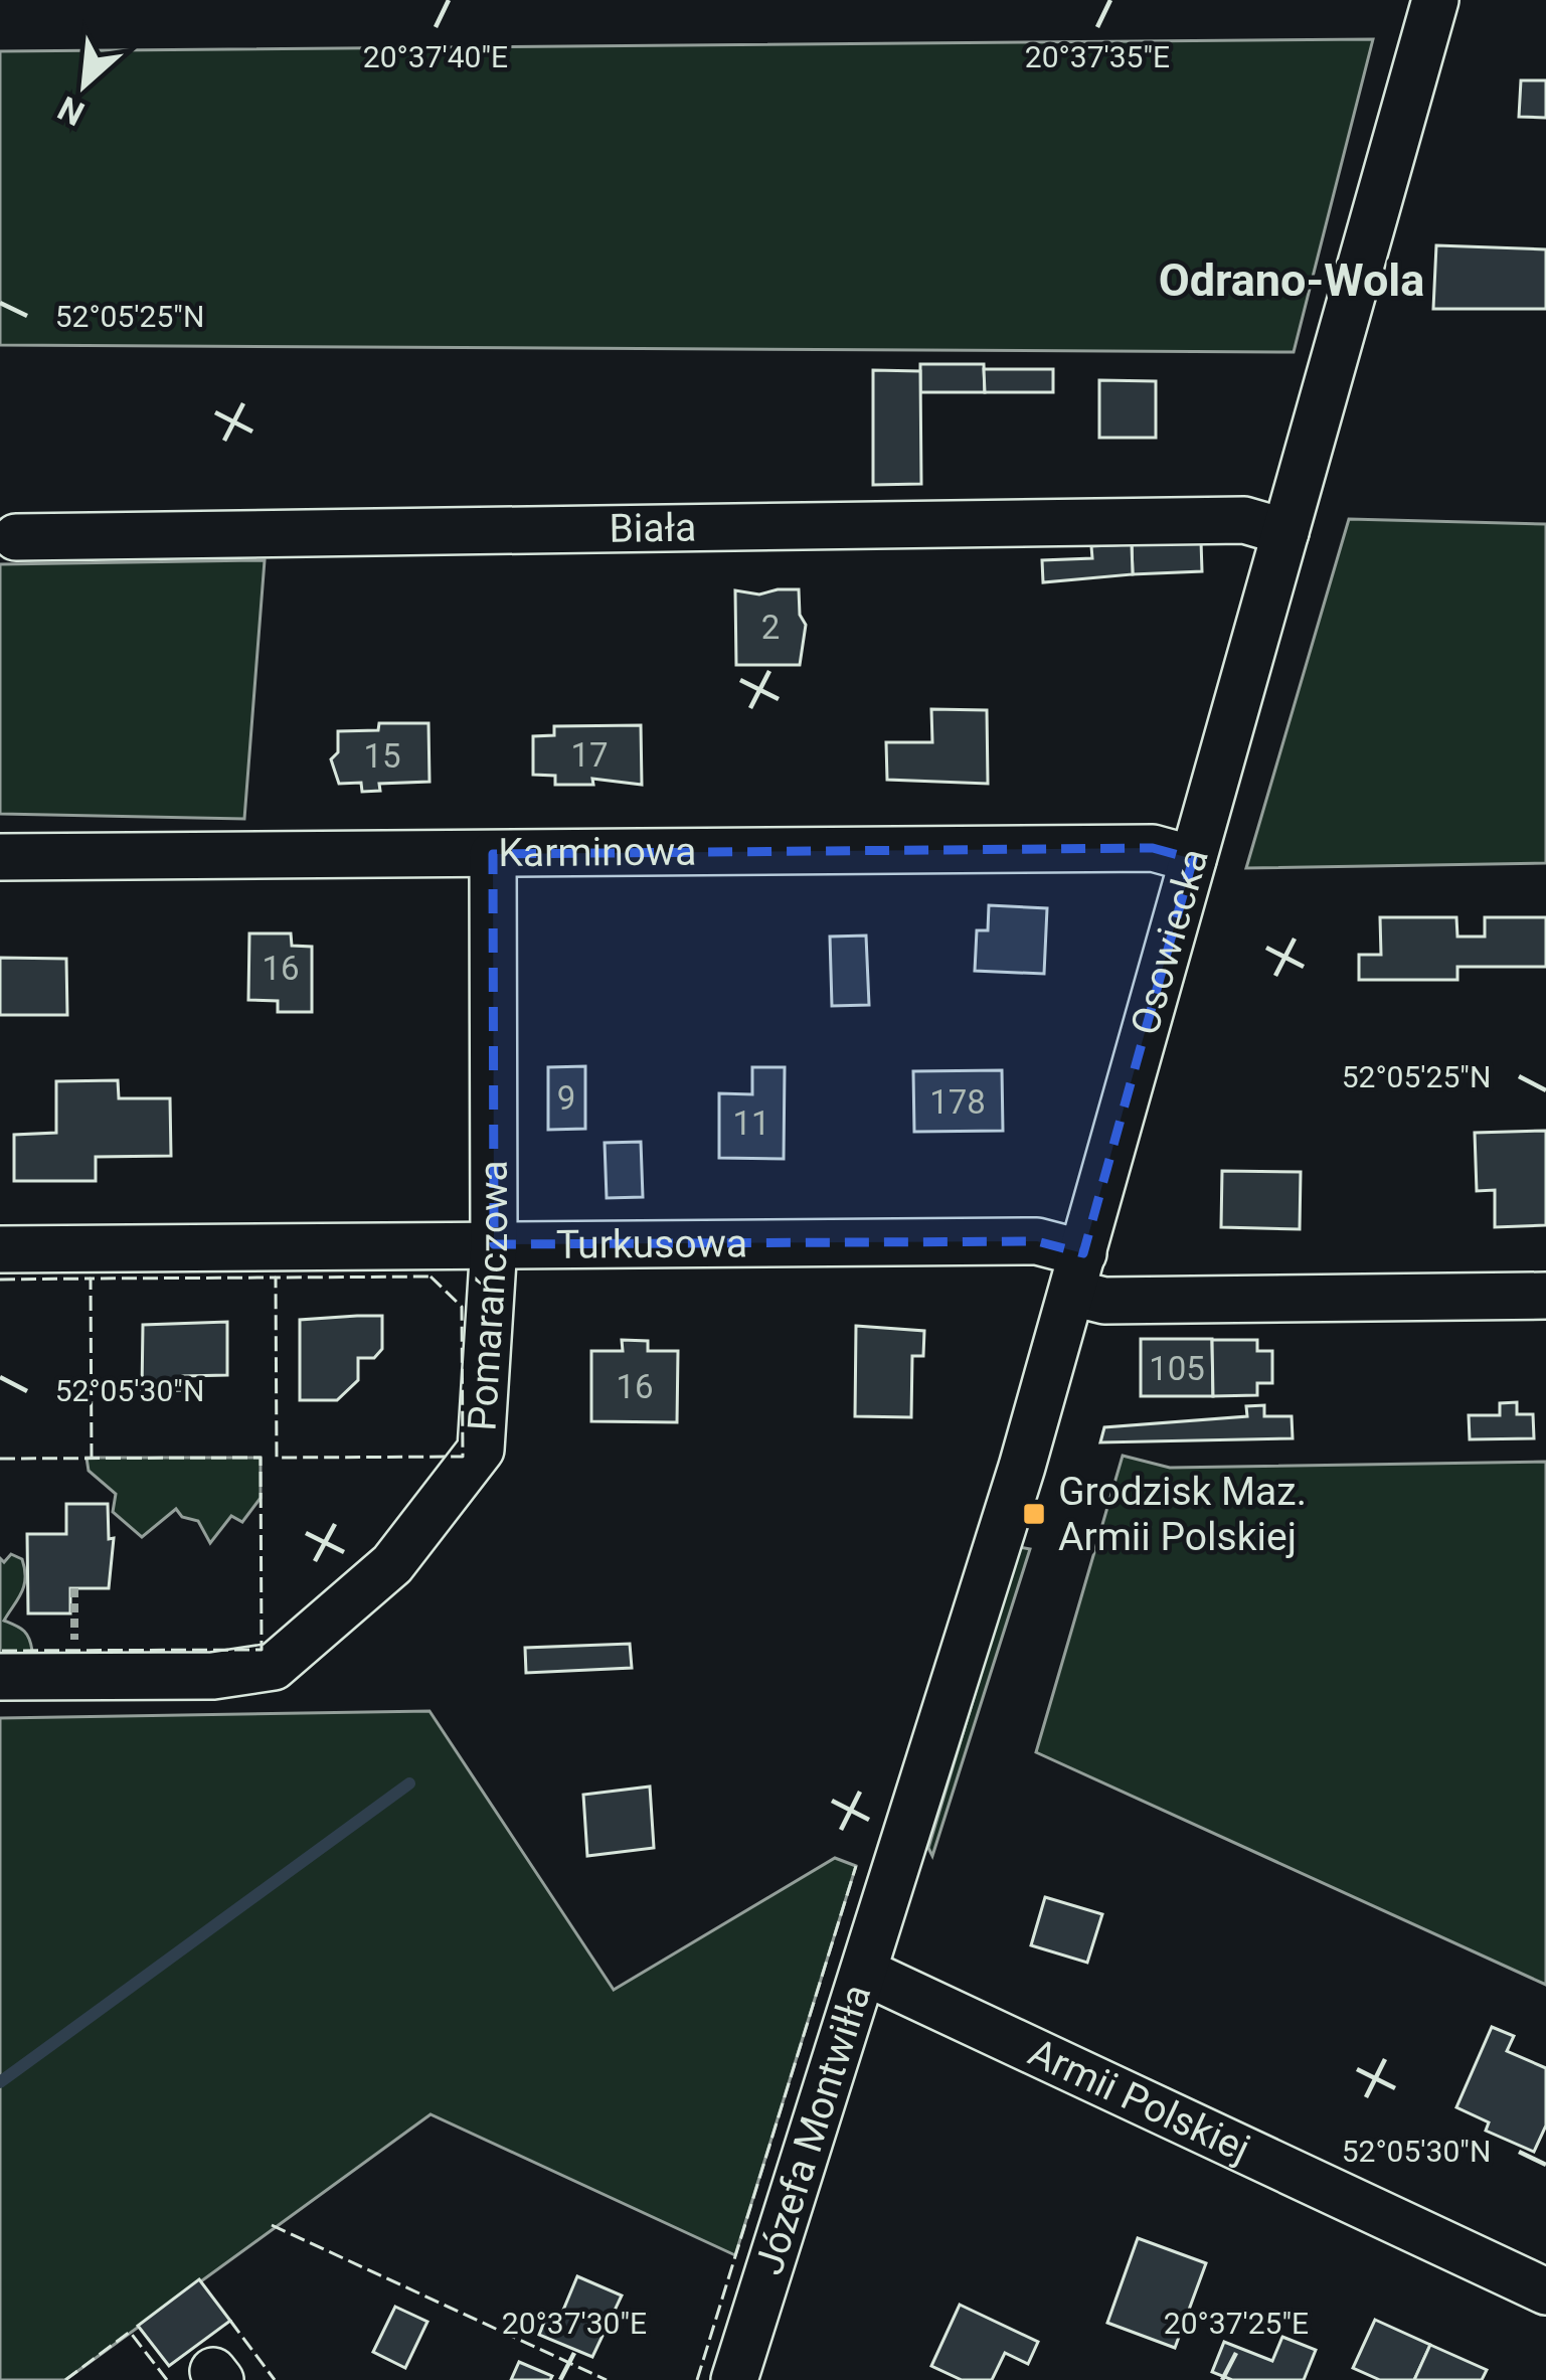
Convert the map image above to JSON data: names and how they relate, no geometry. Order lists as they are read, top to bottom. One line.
{"streets":{"street":["Biała","Karminowa","Osowiecka","Turkusowa","Pomarańczowa","Armii Polskiej","Józefa Montwiłła"]},"crossings":[["Biała","Osowiecka"],["Karminowa","Osowiecka"],["Karminowa","Pomarańczowa"],["Osowiecka","Turkusowa"],["Osowiecka","Józefa Montwiłła"],["Turkusowa","Pomarańczowa"],["Armii Polskiej","Józefa Montwiłła"]],"districts":["Odrano-Wola"],"places":{"transit":["Grodzisk Maz. Armii Polskiej"]},"house_numbers":["2","17","15","16","9","178","11","105","16"],"north":"bottom left","coordinates":["20°37'40\"E","20°37'35\"E","52°05'25\"N","52°05'30\"N","20°37'30\"E","20°37'25\"E"]}
